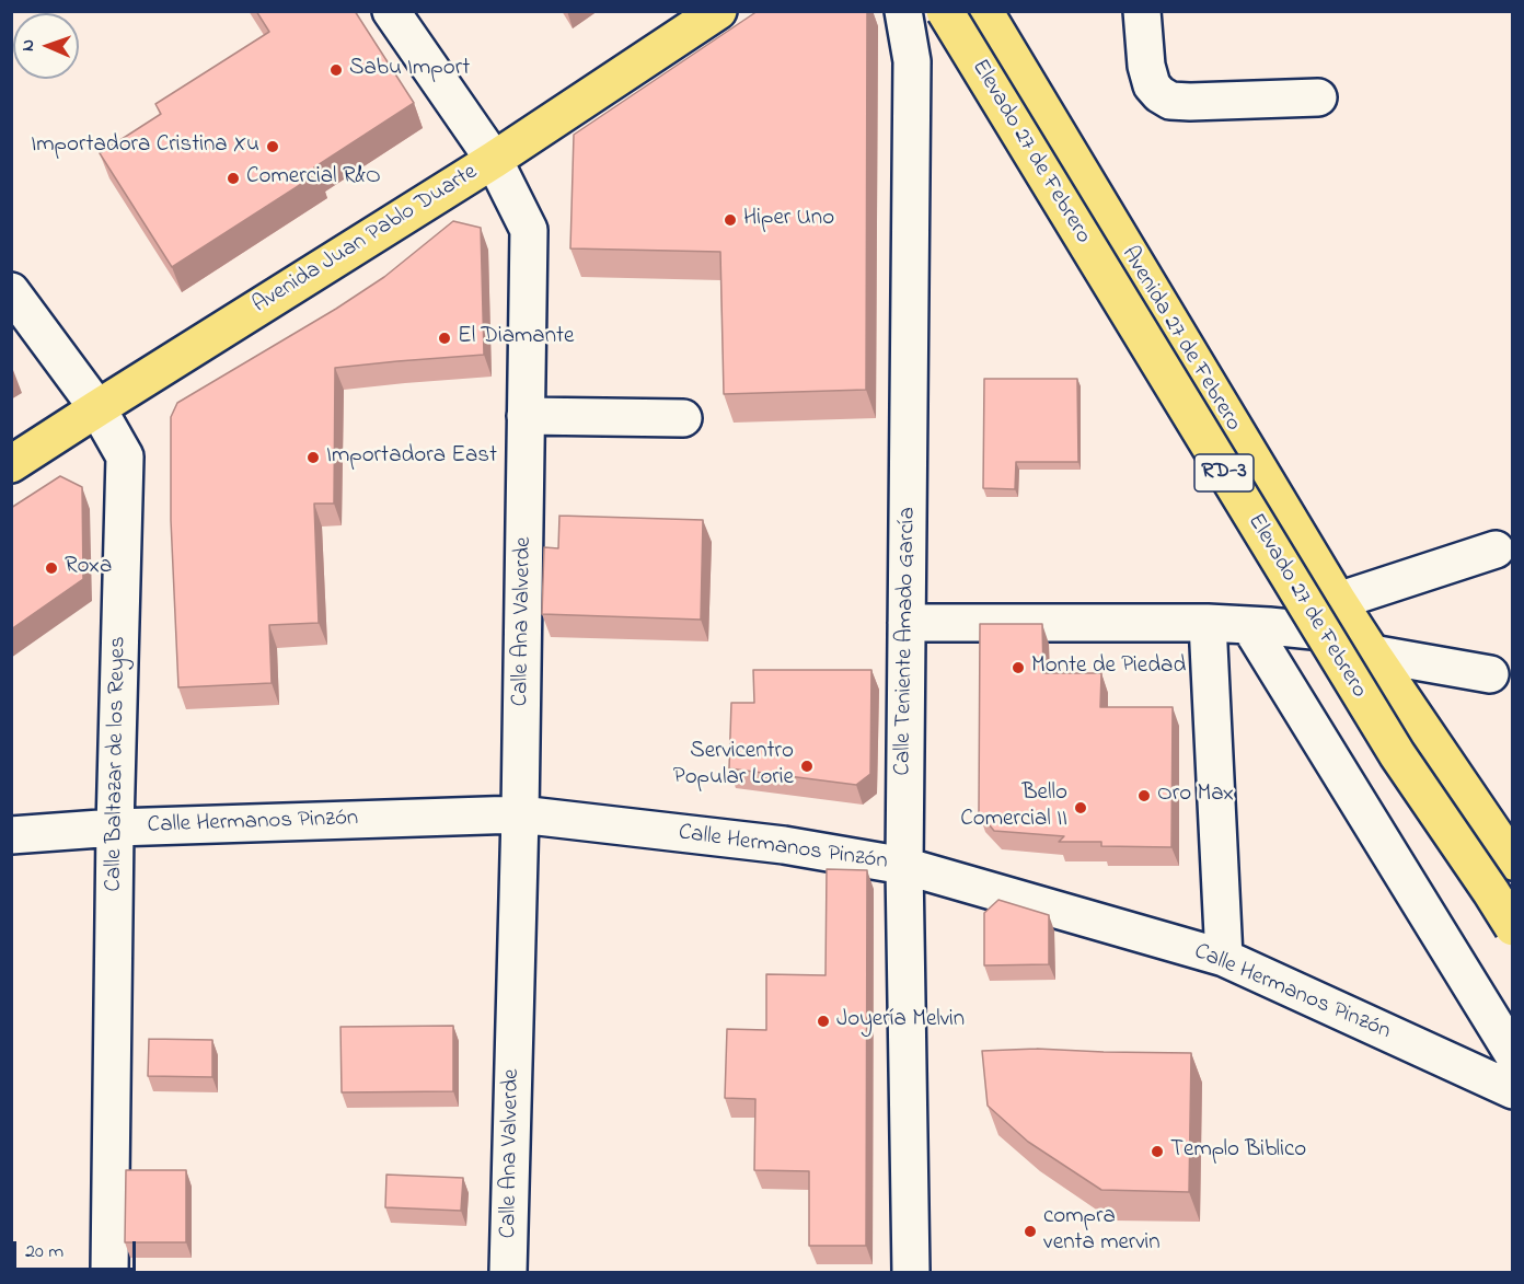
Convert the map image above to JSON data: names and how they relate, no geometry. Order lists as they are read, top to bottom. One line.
{"streets":{"main road":["Elevado 27 de Febrero","Avenida Juan Pablo Duarte","Avenida 27 de Febrero","RD-3"],"street":["Calle Ana Valverde","Calle Teniente Amado García","Calle Baltazar de los Reyes","Calle Hermanos Pinzón"]},"crossings":[["Avenida Juan Pablo Duarte","Calle Ana Valverde"],["Avenida Juan Pablo Duarte","Calle Baltazar de los Reyes"],["Calle Ana Valverde","Calle Hermanos Pinzón"],["Calle Teniente Amado García","Calle Hermanos Pinzón"],["Calle Baltazar de los Reyes","Calle Hermanos Pinzón"]],"places":["Sabu Import","Importadora Cristina Xu","Comercial R&O","Hiper Uno","El Diamante","Importadora East","Roxa","Monte de Piedad","Servicentro Popular Lorie","Oro Max","Bello Comercial II","Joyería Melvin","Templo Biblico","compra venta mervin"],"scale_bar":"20 m","north":"left"}
